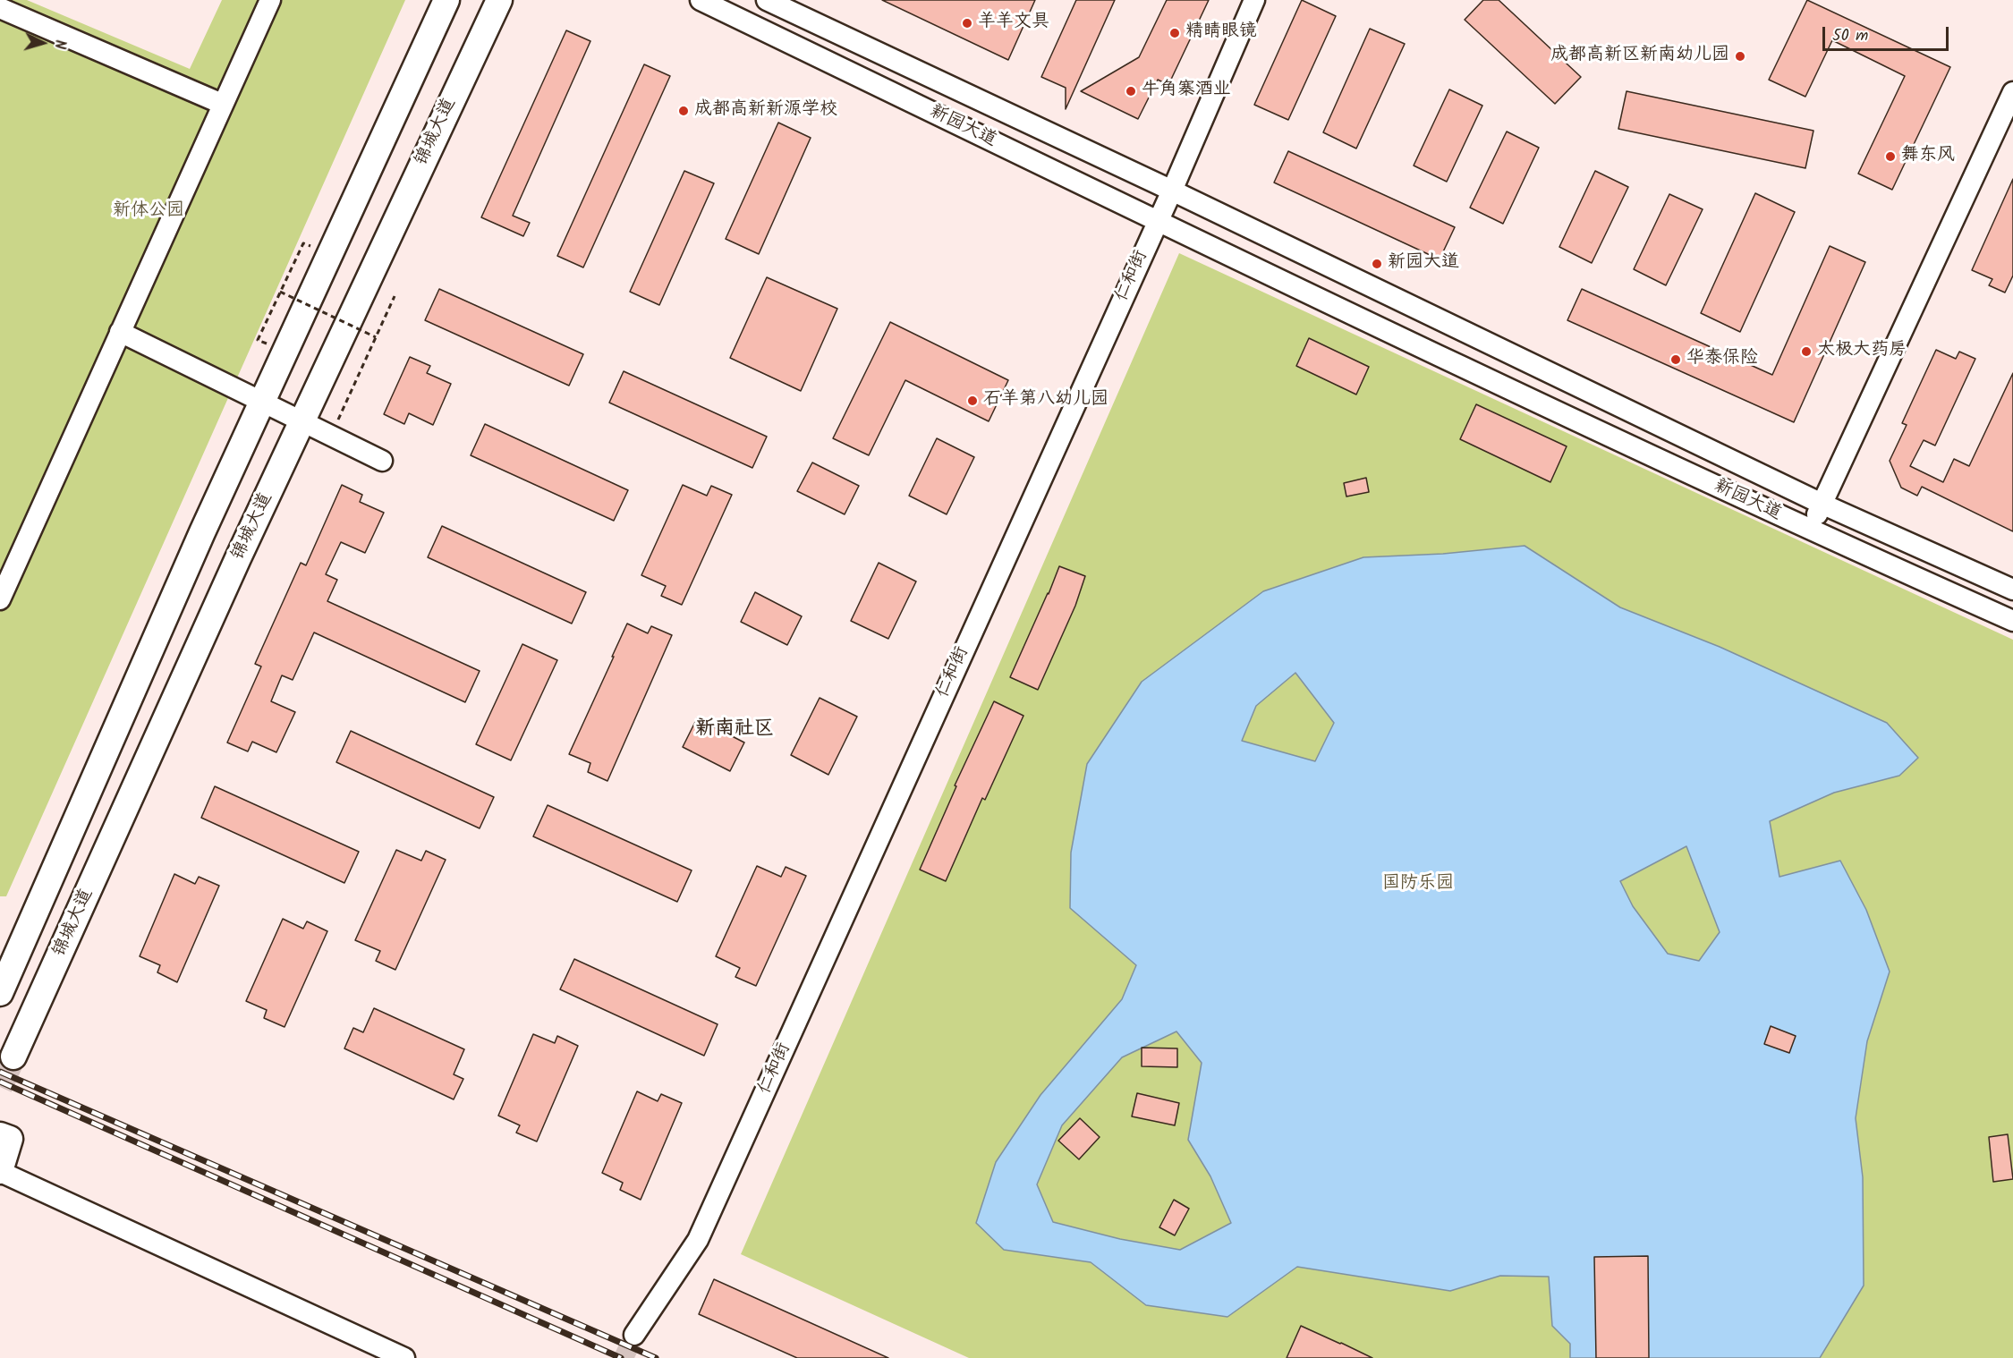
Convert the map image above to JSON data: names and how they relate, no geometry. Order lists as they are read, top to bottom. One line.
{"streets":{"main road":["锦城大道"],"street":["新园大道","仁和街"]},"crossings":[["新园大道","仁和街"]],"districts":["新南社区"],"parks":["新体公园","国防乐园"],"places":["羊羊文具","精睛眼镜","成都高新区新南幼儿园","牛角寨酒业","成都高新新源学校","舞东风","新园大道","太极大药房","华泰保险","石羊第八幼儿园"],"scale_bar":"50 m","north":"right"}
